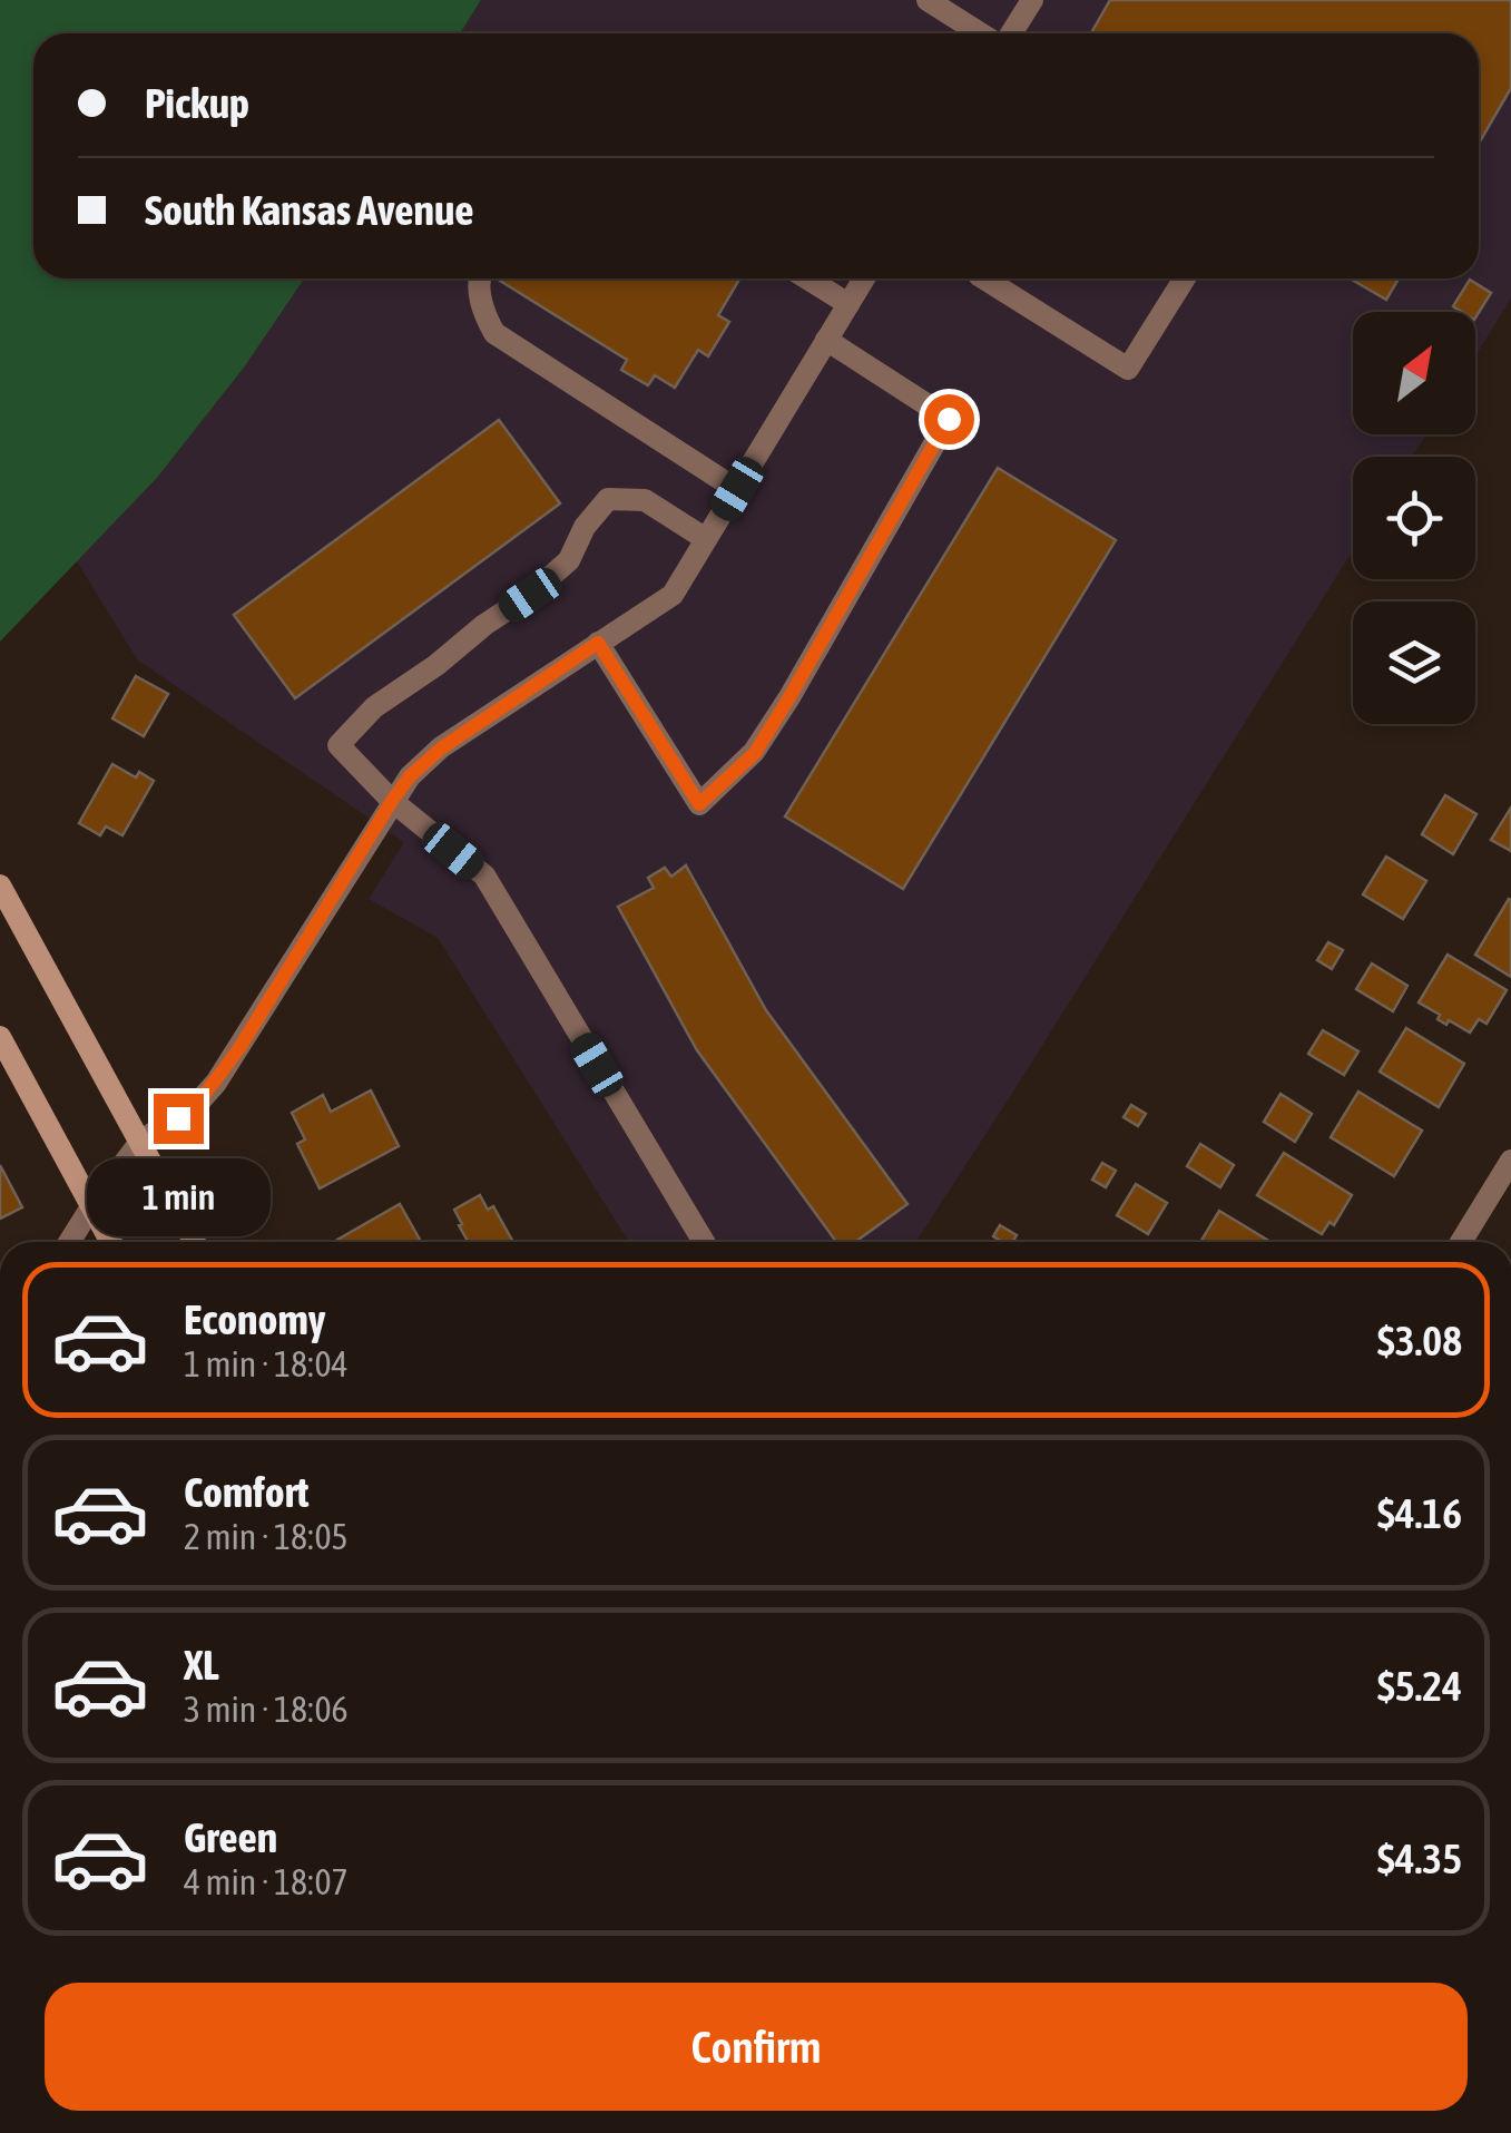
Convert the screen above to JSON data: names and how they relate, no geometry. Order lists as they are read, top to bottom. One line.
{"north":"top right","page":{"banner":["Pickup","South Kansas Avenue"],"bubble":"1 min","list":[{"name":"Economy","note":"1 min · 18:04","value":"$3.08"},{"name":"Comfort","note":"2 min · 18:05","value":"$4.16"},{"name":"XL","note":"3 min · 18:06","value":"$5.24"},{"name":"Green","note":"4 min · 18:07","value":"$4.35"}],"buttons":"Confirm"}}
